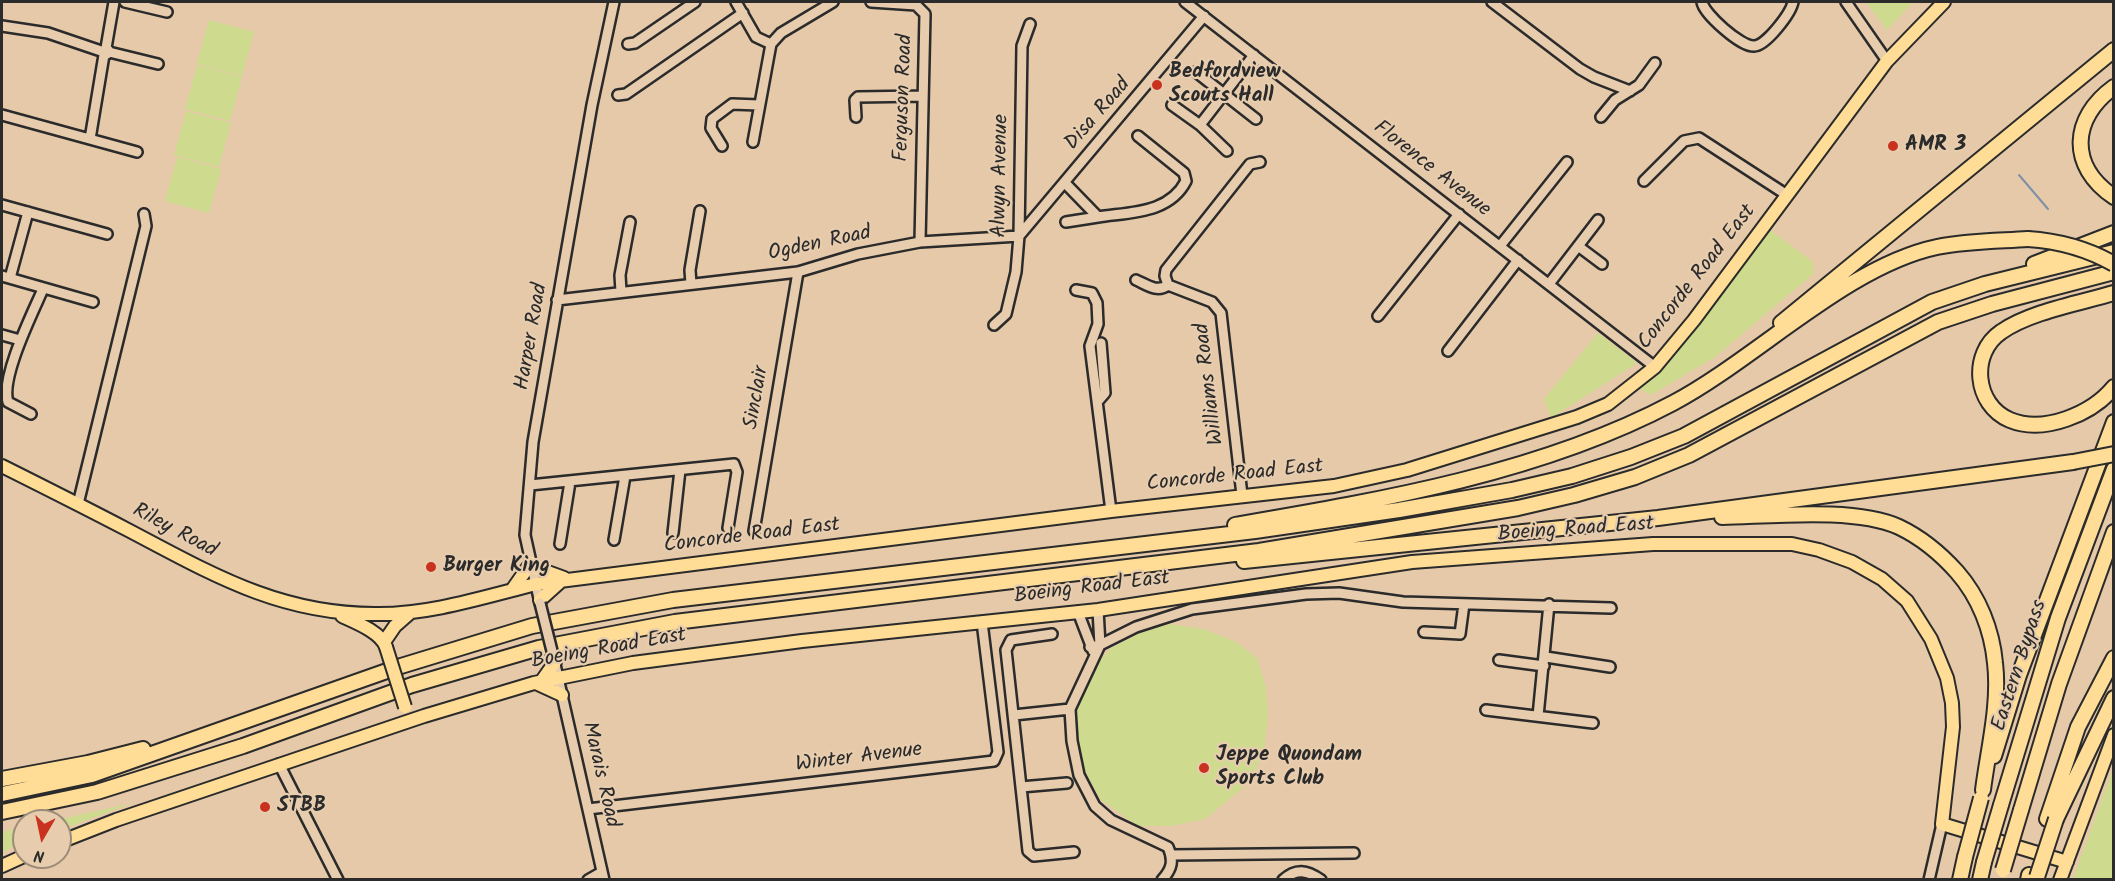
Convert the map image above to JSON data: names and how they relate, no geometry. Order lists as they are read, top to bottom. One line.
{"streets":{"highway":["Eastern Bypass"],"main road":["Concorde Road East","Boeing Road East","Riley Road"],"street":["Ferguson Road","Disa Road","Florence Avenue","Alwyn Avenue","Ogden Road","Harper Road","Williams Road","Sinclair","Winter Avenue","Marais Road"]},"crossings":[["Ferguson Road","Ogden Road"],["Disa Road","Florence Avenue"],["Disa Road","Alwyn Avenue"],["Disa Road","Ogden Road"],["Florence Avenue","Concorde Road East"],["Alwyn Avenue","Ogden Road"],["Ogden Road","Harper Road"],["Ogden Road","Sinclair"],["Concorde Road East","Harper Road"],["Concorde Road East","Williams Road"],["Concorde Road East","Riley Road"],["Harper Road","Boeing Road East"],["Harper Road","Marais Road"],["Boeing Road East","Winter Avenue"],["Boeing Road East","Marais Road"],["Winter Avenue","Marais Road"]],"places":["Bedfordview Scouts Hall","AMR 3","Burger King","Jeppe Quondam Sports Club","STBB"],"north":"bottom"}
